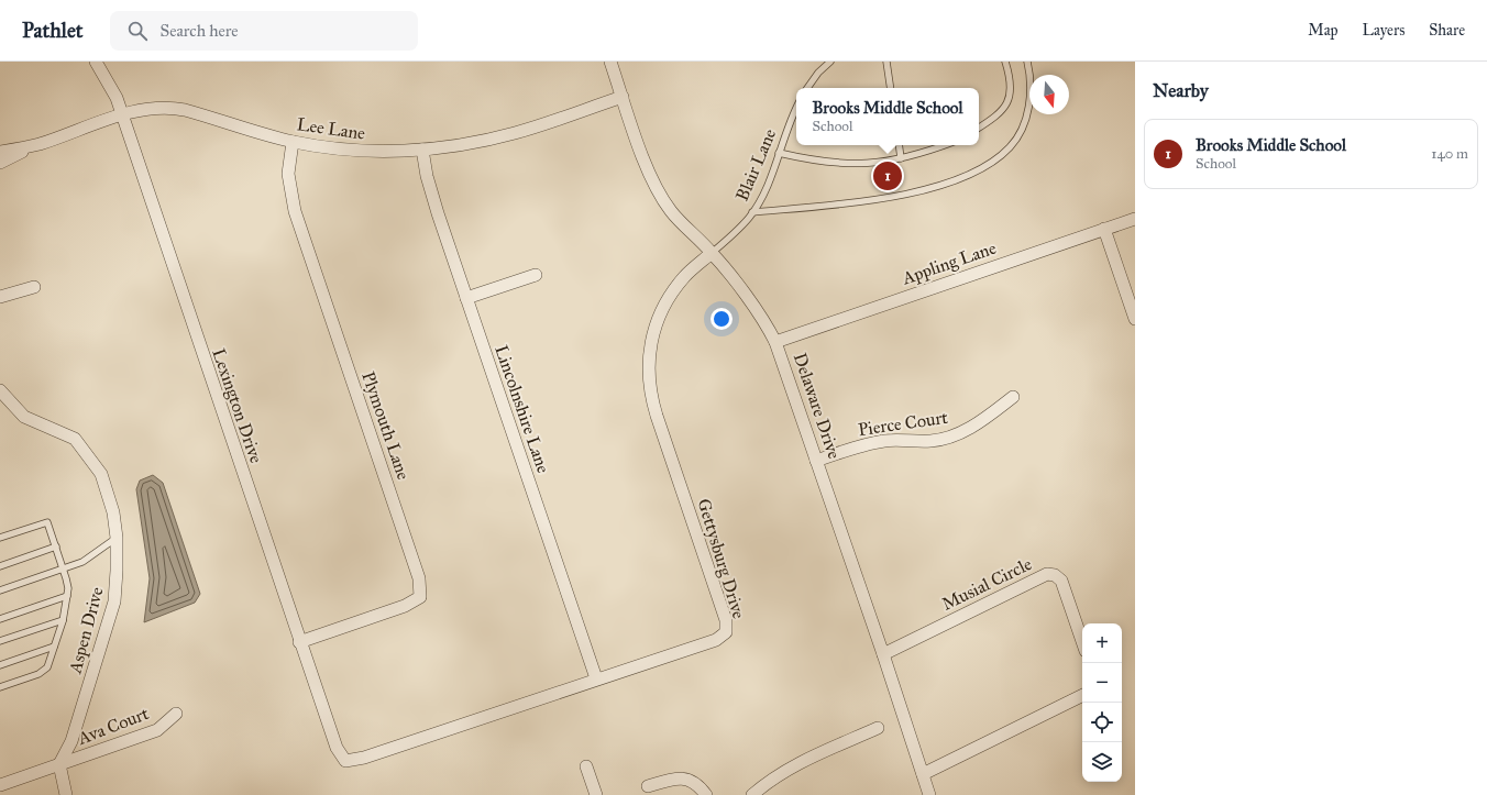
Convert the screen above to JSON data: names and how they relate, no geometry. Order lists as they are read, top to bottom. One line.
{"streets":{"street":["Lee Lane","Appling Lane","Lexington Drive","Delaware Drive","Lincolnshire Lane","Pierce Court","Plymouth Lane","Gettysburg Drive","Musial Circle","Aspen Drive","Ava Court"],"lane":["Blair Lane"]},"crossings":[["Lee Lane","Lexington Drive"],["Lee Lane","Delaware Drive"],["Lee Lane","Lincolnshire Lane"],["Lee Lane","Plymouth Lane"],["Blair Lane","Delaware Drive"],["Blair Lane","Gettysburg Drive"],["Appling Lane","Delaware Drive"],["Lexington Drive","Plymouth Lane"],["Lexington Drive","Gettysburg Drive"],["Delaware Drive","Pierce Court"],["Delaware Drive","Gettysburg Drive"],["Delaware Drive","Musial Circle"],["Lincolnshire Lane","Gettysburg Drive"],["Aspen Drive","Ava Court"]],"north":"bottom","page":{"header":"Pathlet","search":"Search here","nav":["Map","Layers","Share"],"heading":"Nearby","popup":["Brooks Middle School","School"],"list":[{"mark":"1","name":"Brooks Middle School","note":"School","value":"140 m"}],"pins":"1","map_buttons":["+","−"]}}
